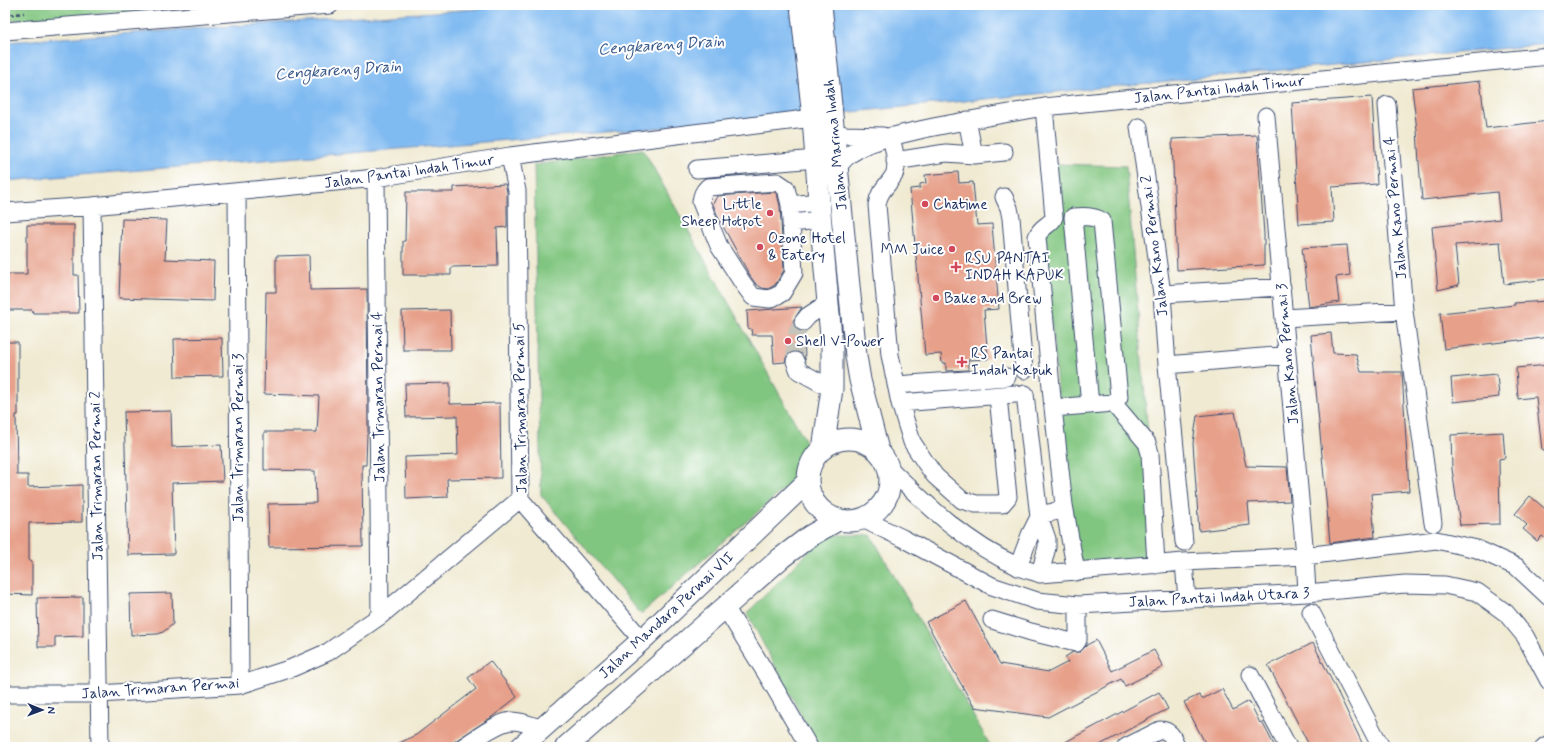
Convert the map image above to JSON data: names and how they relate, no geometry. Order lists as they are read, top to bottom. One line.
{"streets":{"main road":["Jalan Marina Indah","Jalan Mandara Permai VII"],"street":["Jalan Pantai Indah Timur","Jalan Kano Permai 4","Jalan Kano Permai 2","Jalan Kano Permai 3","Jalan Trimaran Permai 4","Jalan Trimaran Permai 5","Jalan Trimaran Permai 3","Jalan Trimaran Permai 2","Jalan Pantai Indah Utara 3","Jalan Trimaran Permai"]},"crossings":[["Jalan Pantai Indah Timur","Jalan Marina Indah"],["Jalan Pantai Indah Timur","Jalan Trimaran Permai 4"],["Jalan Pantai Indah Timur","Jalan Trimaran Permai 5"],["Jalan Pantai Indah Timur","Jalan Trimaran Permai 3"],["Jalan Pantai Indah Timur","Jalan Trimaran Permai 2"],["Jalan Marina Indah","Jalan Pantai Indah Utara 3"],["Jalan Marina Indah","Jalan Mandara Permai VII"],["Jalan Kano Permai 3","Jalan Pantai Indah Utara 3"],["Jalan Trimaran Permai 4","Jalan Trimaran Permai"],["Jalan Trimaran Permai 5","Jalan Mandara Permai VII"],["Jalan Trimaran Permai 5","Jalan Trimaran Permai"],["Jalan Trimaran Permai 3","Jalan Trimaran Permai"],["Jalan Trimaran Permai 2","Jalan Trimaran Permai"],["Jalan Pantai Indah Utara 3","Jalan Mandara Permai VII"]],"water":["Cengkareng Drain"],"places":{"other":["Chatime","Little Sheep Hotpot","Ozone Hotel & Eatery","MM Juice","Bake and Brew","Shell V-Power"],"health":["RSU PANTAI INDAH KAPUK","RS Pantai Indah Kapuk"]},"north":"right"}
